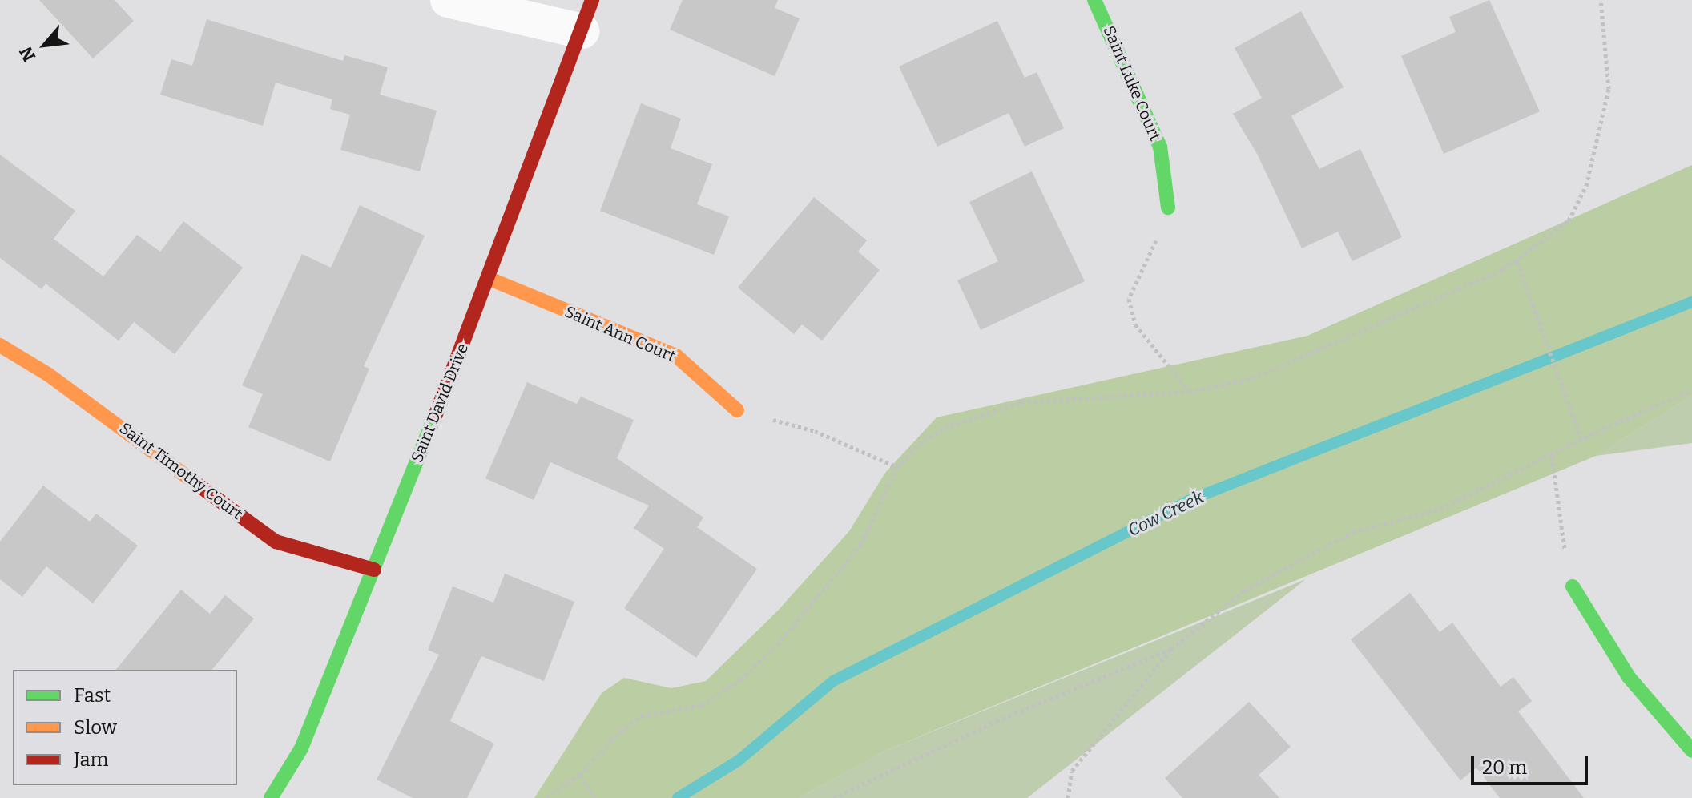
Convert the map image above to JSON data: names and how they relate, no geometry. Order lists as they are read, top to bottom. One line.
{"streets":{"street":["Saint Luke Court","Saint Ann Court","Saint David Drive","Saint Timothy Court"]},"crossings":[["Saint Ann Court","Saint David Drive"],["Saint David Drive","Saint Timothy Court"]],"water":["Cow Creek"],"legend":["Fast","Slow","Jam"],"scale_bar":"20 m","north":"bottom left"}
